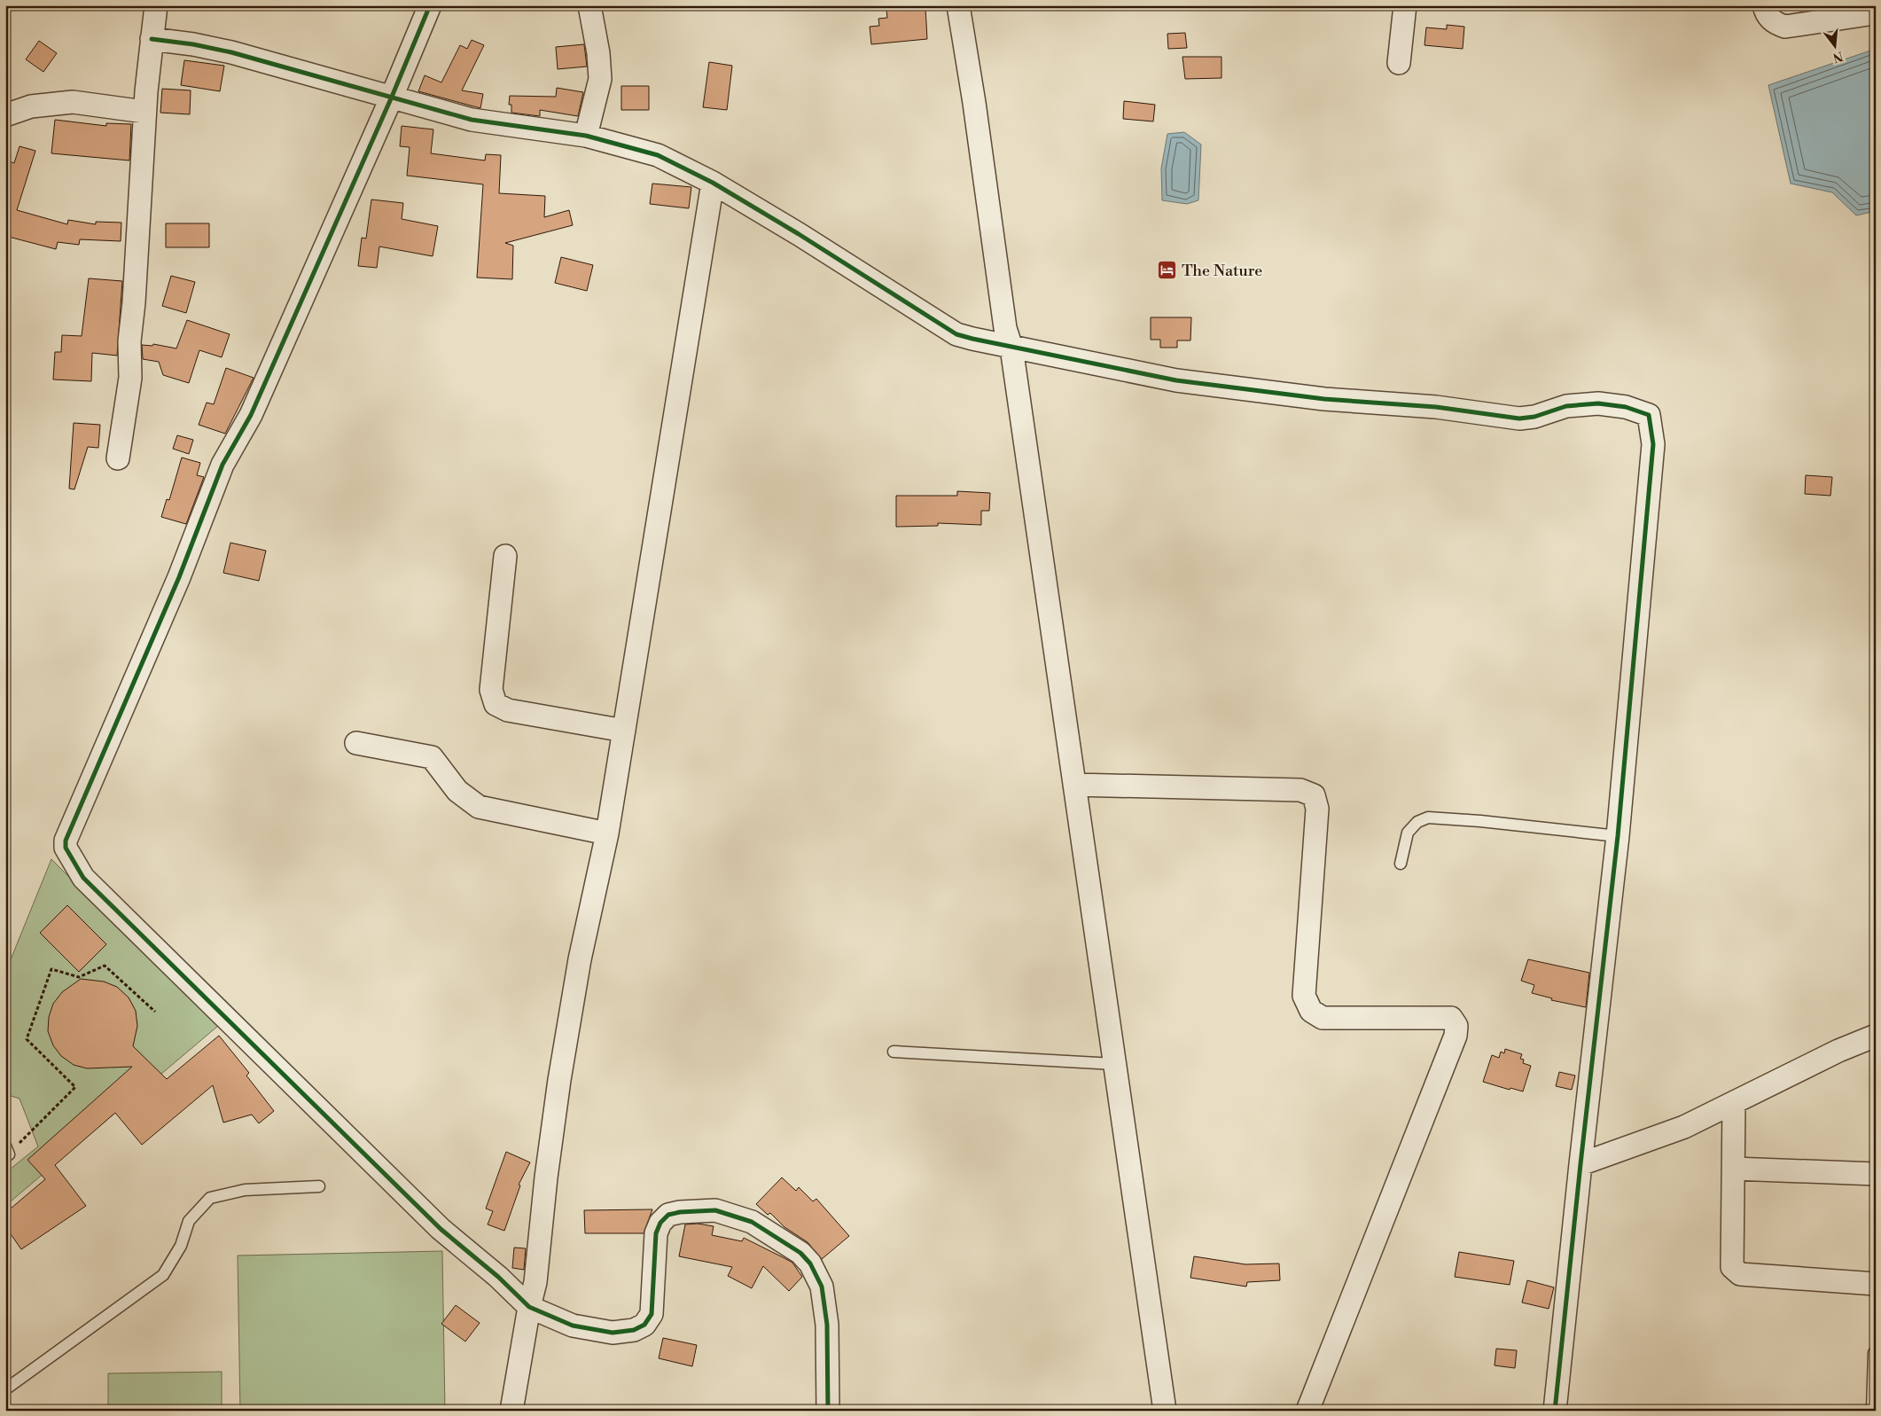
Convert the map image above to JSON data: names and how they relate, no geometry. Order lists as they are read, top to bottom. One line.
{"places":{"hotel":["The Nature"]},"north":"bottom"}
